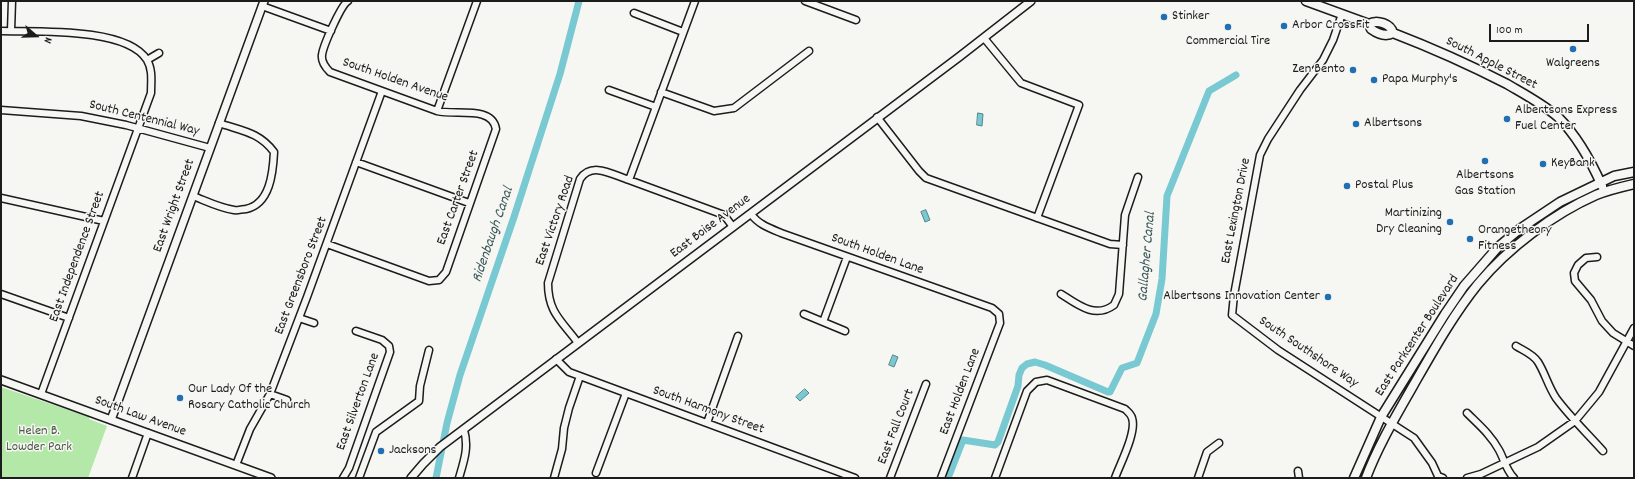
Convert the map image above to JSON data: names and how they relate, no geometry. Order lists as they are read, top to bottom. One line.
{"streets":{"main road":["South Apple Street","East Parkcenter Boulevard"],"street":["South Holden Avenue","South Centennial Way","East Carter Street","East Wright Street","East Lexington Drive","East Victory Road","East Boise Avenue","South Holden Lane","East Independence Street","East Greensboro Street","South Southshore Way","East Holden Lane","East Silverton Lane","South Harmony Street","South Law Avenue","East Fall Court"]},"crossings":[["South Apple Street","East Lexington Drive"],["South Apple Street","East Parkcenter Boulevard"],["South Holden Avenue","East Carter Street"],["South Holden Avenue","East Greensboro Street"],["South Centennial Way","East Wright Street"],["South Centennial Way","East Independence Street"],["East Carter Street","East Greensboro Street"],["East Wright Street","South Law Avenue"],["East Lexington Drive","South Southshore Way"],["East Victory Road","East Boise Avenue"],["East Boise Avenue","South Holden Lane"],["East Boise Avenue","South Harmony Street"],["South Holden Lane","East Holden Lane"],["East Independence Street","South Law Avenue"],["East Greensboro Street","South Law Avenue"],["East Parkcenter Boulevard","South Southshore Way"]],"water":["Ridenbaugh Canal","Gallagher Canal"],"parks":["Helen B. Lowder Park"],"places":["Stinker","Arbor CrossFit","Commercial Tire","Walgreens","Zen Bento","Papa Murphy's","Albertsons Express Fuel Center","Albertsons","Albertsons Gas Station","KeyBank","Postal Plus","Martinizing Dry Cleaning","Orangetheory Fitness","Albertsons Innovation Center","Our Lady Of the Rosary Catholic Church","Jacksons"],"scale_bar":"100 m","north":"right"}
